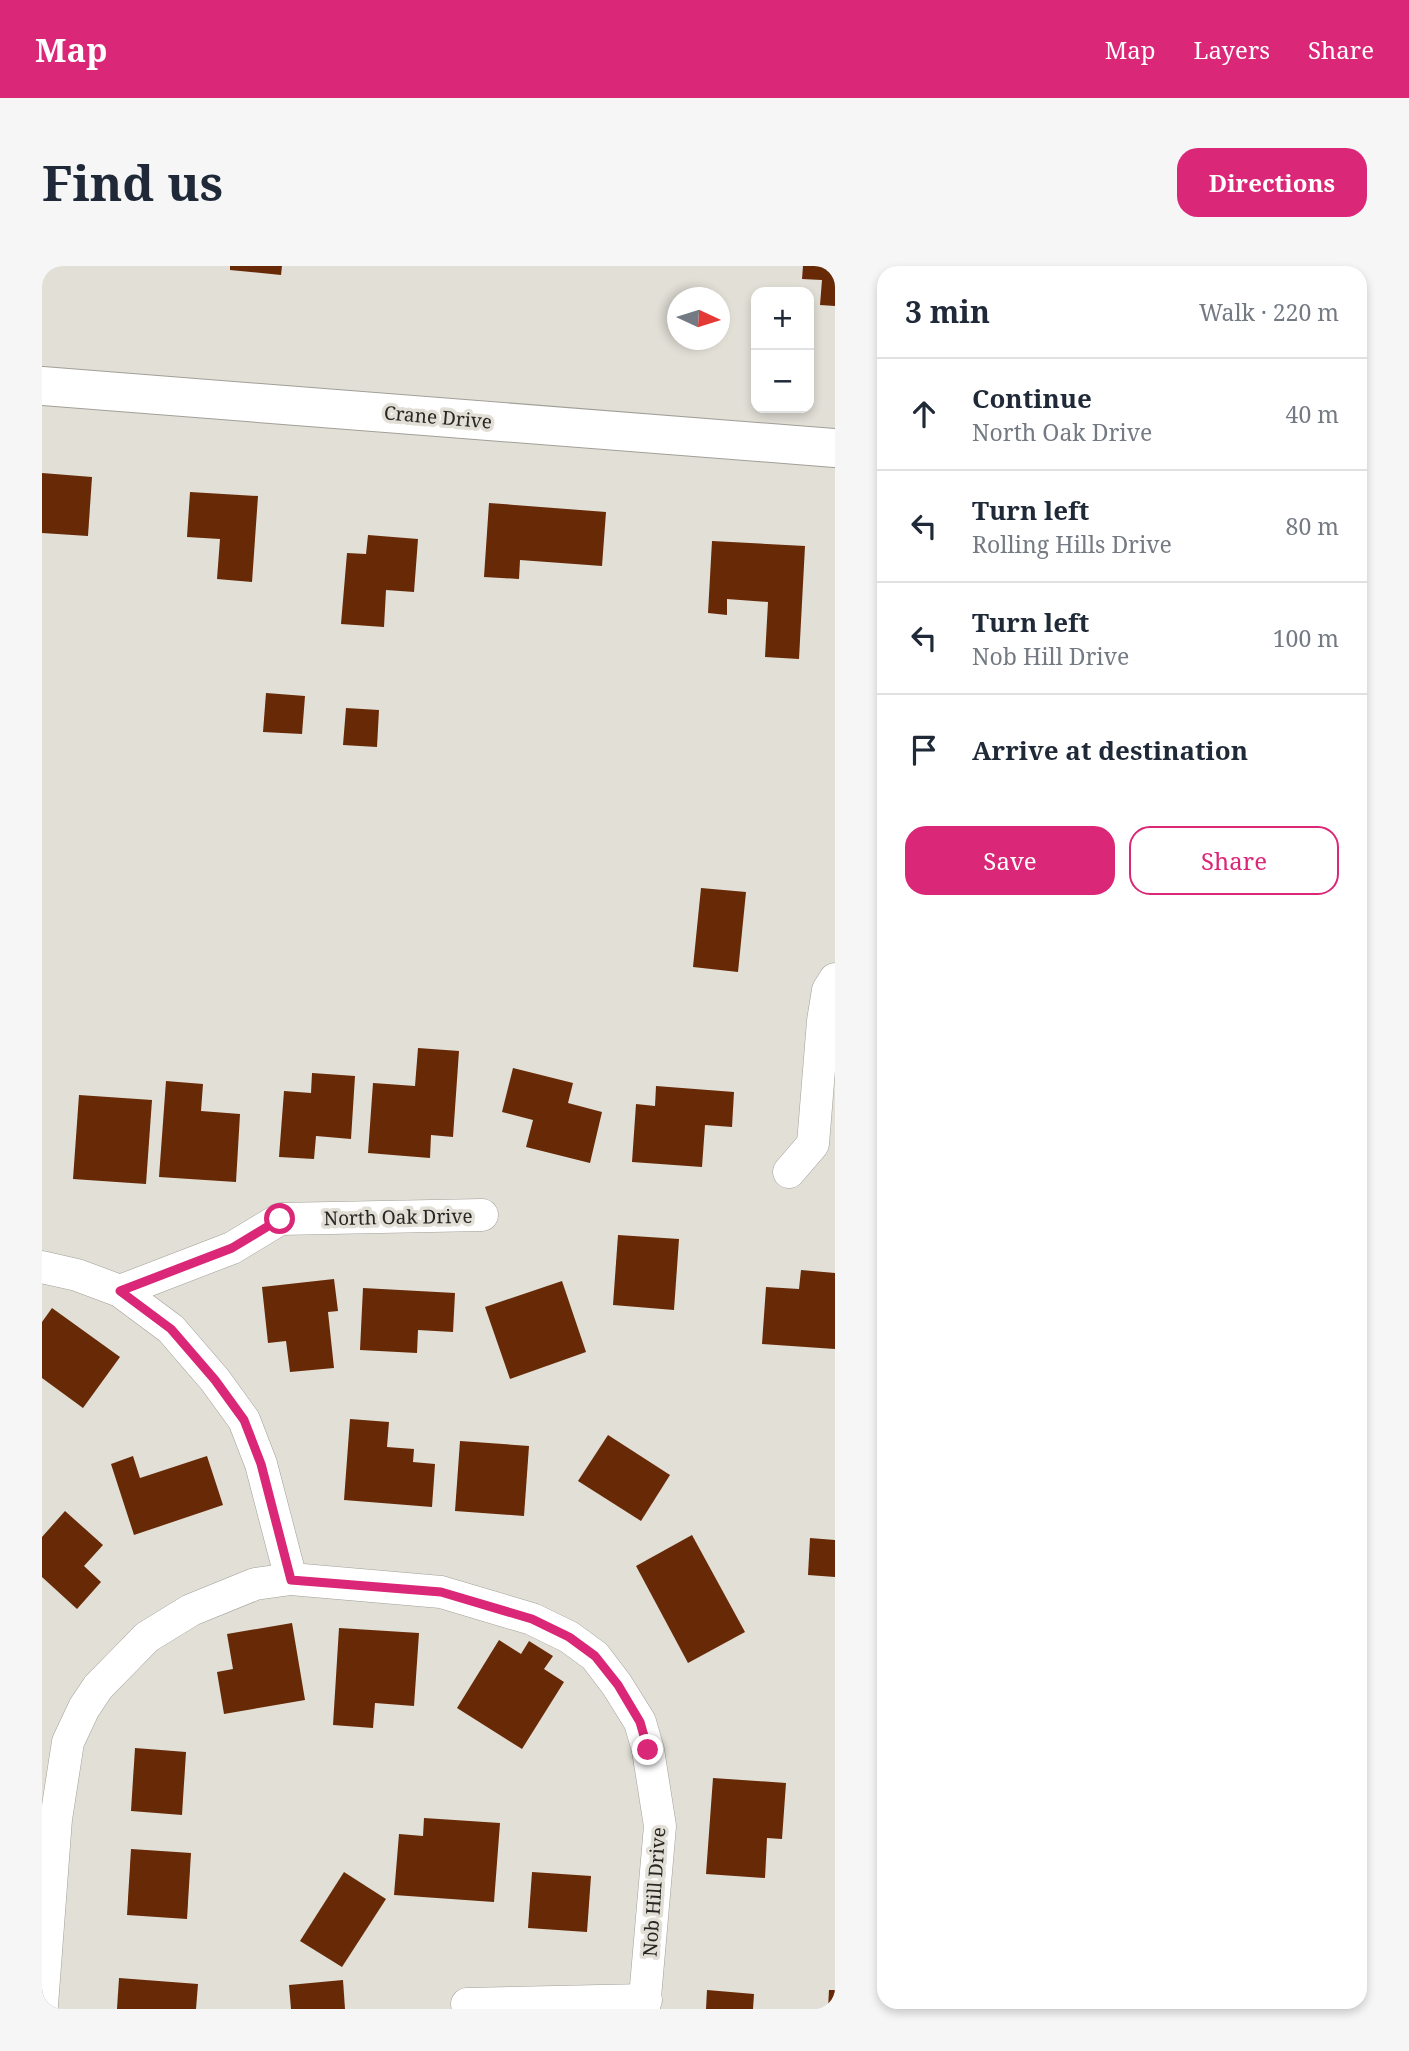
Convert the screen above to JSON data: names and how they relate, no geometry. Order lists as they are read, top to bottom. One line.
{"streets":{"street":["Crane Drive","North Oak Drive","Nob Hill Drive"]},"north":"right","page":{"header":"Map","nav":["Map","Layers","Share"],"buttons":["Directions",["Save","Share"]],"title":"Find us","heading":["3 min","Walk · 220 m"],"map_buttons":["+","−"],"list":[["Continue","North Oak Drive","40 m"],["Turn left","Rolling Hills Drive","80 m"],["Turn left","Nob Hill Drive","100 m"],"Arrive at destination"]}}
